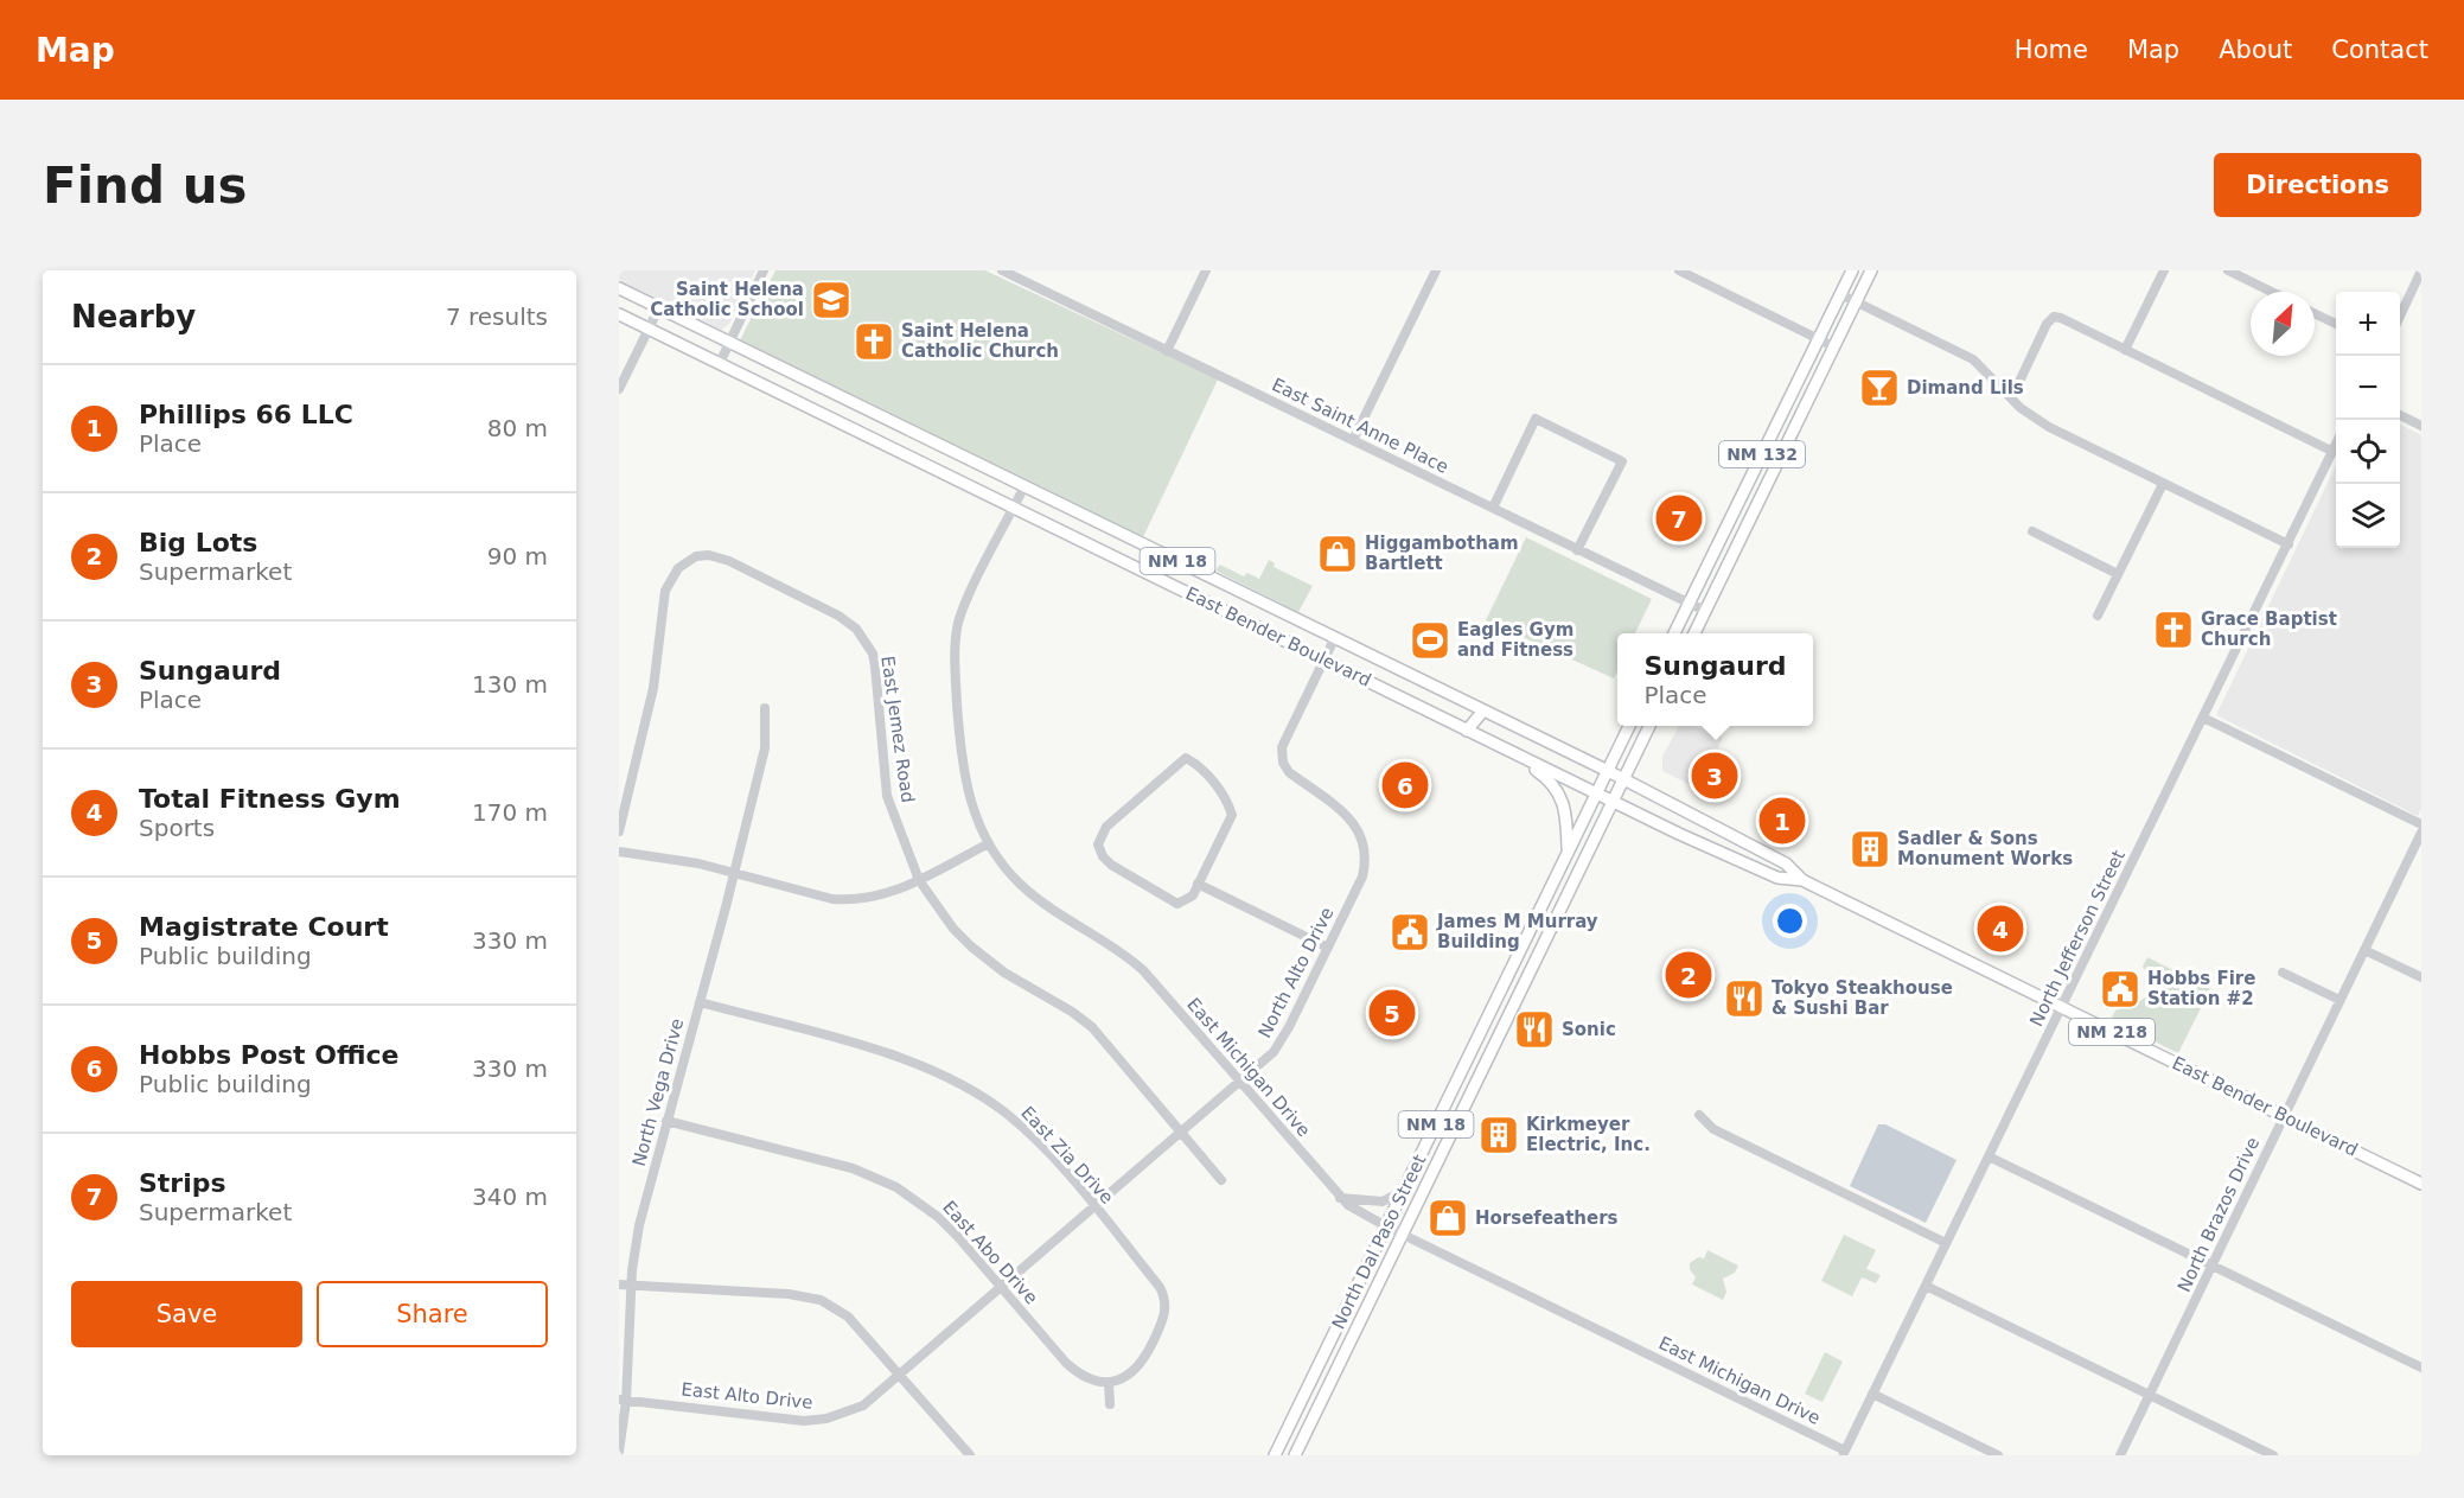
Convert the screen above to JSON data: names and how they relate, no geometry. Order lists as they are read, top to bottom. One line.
{"streets":{"main road":["NM 132","NM 18","East Bender Boulevard","NM 218","North Dal Paso Street"],"street":["East Saint Anne Place","East Jemez Road","North Jefferson Street","North Alto Drive","East Michigan Drive","North Vega Drive","East Zia Drive","North Brazos Drive","East Abo Drive","East Alto Drive"]},"crossings":[["East Saint Anne Place","NM 132"],["NM 18","East Bender Boulevard"],["East Bender Boulevard","North Jefferson Street"],["East Bender Boulevard","North Alto Drive"],["East Bender Boulevard","East Michigan Drive"],["East Bender Boulevard","North Brazos Drive"],["East Bender Boulevard","North Dal Paso Street"],["East Jemez Road","North Alto Drive"],["North Jefferson Street","East Michigan Drive"],["North Alto Drive","East Michigan Drive"],["North Alto Drive","East Zia Drive"],["North Alto Drive","East Abo Drive"],["North Alto Drive","East Alto Drive"],["East Michigan Drive","North Dal Paso Street"],["North Vega Drive","East Zia Drive"],["North Vega Drive","East Abo Drive"],["North Vega Drive","East Alto Drive"],["East Zia Drive","East Abo Drive"]],"places":{"school or university":["Saint Helena Catholic School"],"church":["Saint Helena Catholic Church","Grace Baptist Church"],"bar":["Dimand Lils"],"shop":["Higgambotham Bartlett","Horsefeathers"],"sports":["Eagles Gym and Fitness"],"building":["Sadler & Sons Monument Works","Kirkmeyer Electric, Inc."],"public building":["James M Murray Building","Hobbs Fire Station #2"],"restaurant":["Tokyo Steakhouse & Sushi Bar","Sonic"]},"north":"top right","page":{"header":"Map","nav":["Home","Map","About","Contact"],"buttons":["Directions",["Save","Share"]],"title":"Find us","heading":["Nearby","7 results"],"map_buttons":["+","−"],"list":[{"mark":"1","name":"Phillips 66 LLC","note":"Place","value":"80 m"},{"mark":"2","name":"Big Lots","note":"Supermarket","value":"90 m"},{"mark":"3","name":"Sungaurd","note":"Place","value":"130 m"},{"mark":"4","name":"Total Fitness Gym","note":"Sports","value":"170 m"},{"mark":"5","name":"Magistrate Court","note":"Public building","value":"330 m"},{"mark":"6","name":"Hobbs Post Office","note":"Public building","value":"330 m"},{"mark":"7","name":"Strips","note":"Supermarket","value":"340 m"}],"pins":["7","3","6","1","4","2","5"],"popup":["Sungaurd","Place"]}}
